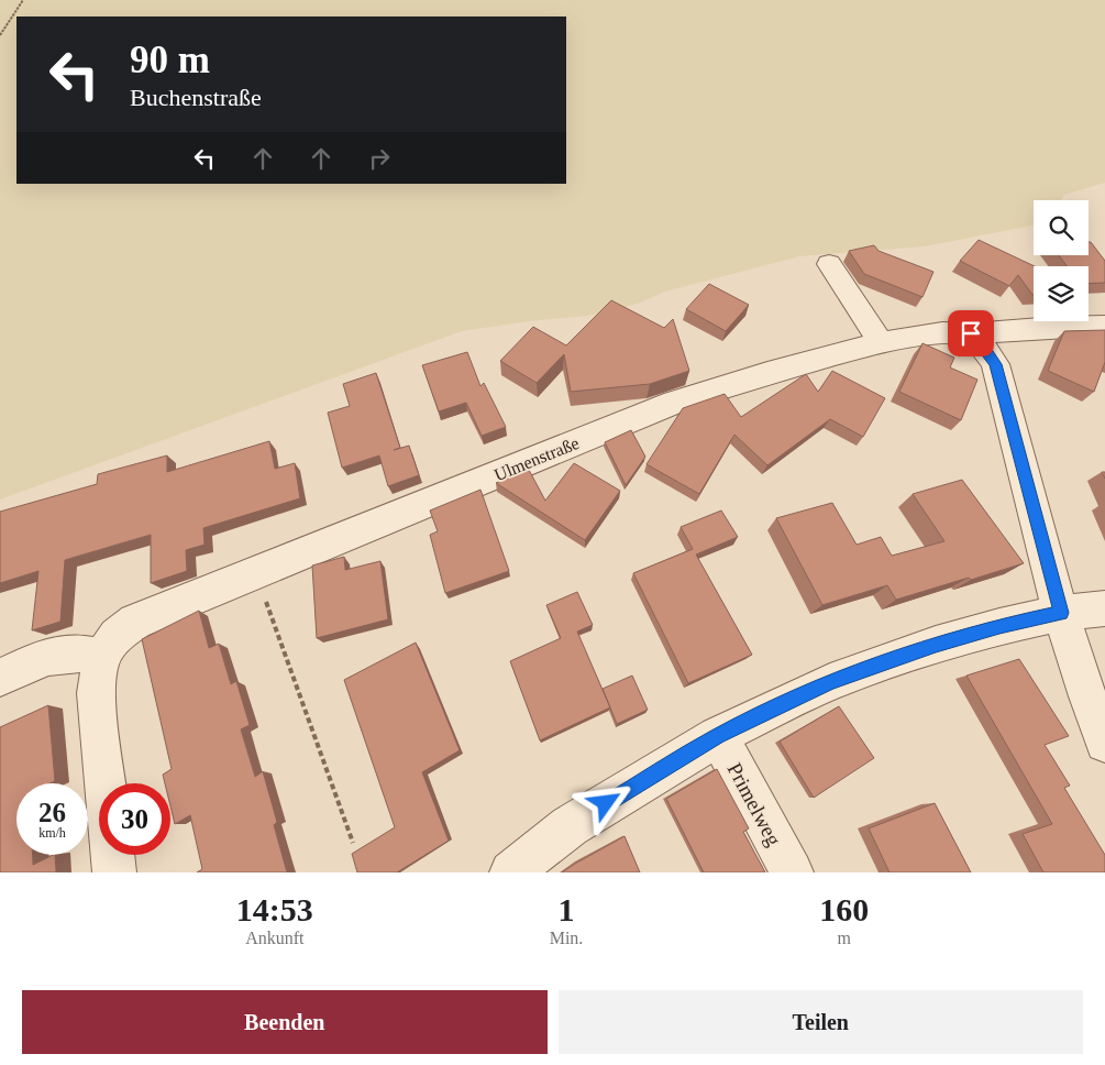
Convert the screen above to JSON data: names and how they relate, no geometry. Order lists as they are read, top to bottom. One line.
{"streets":{"street":["Ulmenstraße","Primelweg"]},"page":{"turn":["90 m","Buchenstraße"],"speed":"26 km/h","limit":"30","eta":["14:53","Ankunft","1","Min.","160","m"],"buttons":["Beenden","Teilen"]}}
